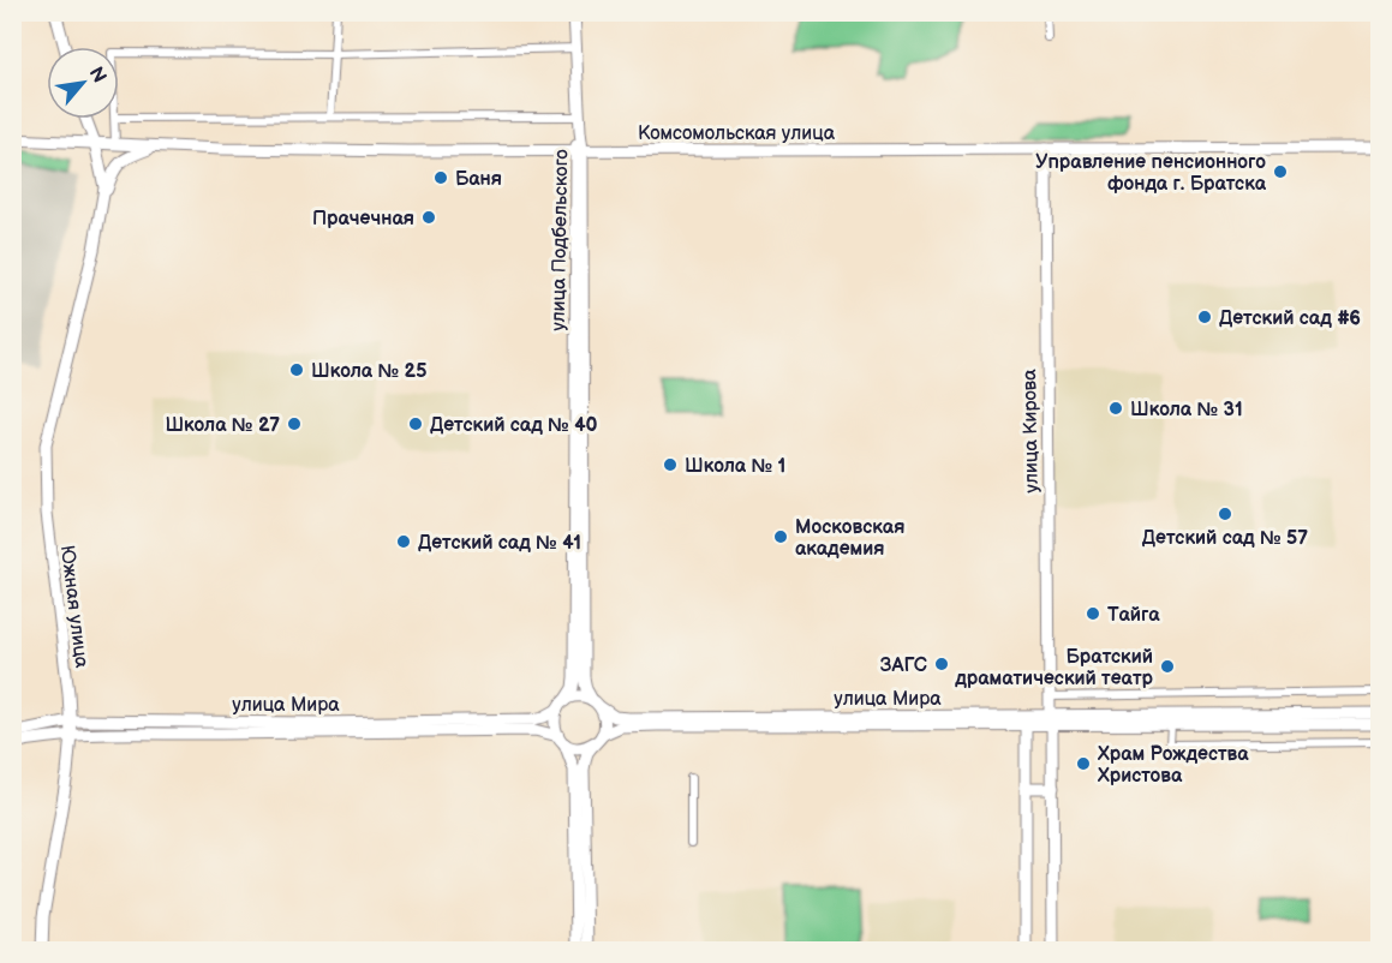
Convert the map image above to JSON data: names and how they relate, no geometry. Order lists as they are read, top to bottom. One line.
{"streets":{"main road":["Комсомольская улица","улица Подбельского","улица Кирова","Южная улица","улица Мира"]},"crossings":[["Комсомольская улица","улица Подбельского"],["Комсомольская улица","улица Кирова"],["Комсомольская улица","Южная улица"],["улица Подбельского","улица Мира"],["улица Кирова","улица Мира"],["Южная улица","улица Мира"]],"places":["Управление пенсионного фонда г. Братска","Баня","Прачечная","Детский сад #6","Школа № 25","Школа № 31","Школа № 27","Детский сад № 40","Школа № 1","Детский сад № 57","Московская академия","Детский сад № 41","Тайга","ЗАГС","Братский драматический театр","Храм Рождества Христова"],"north":"top right"}
